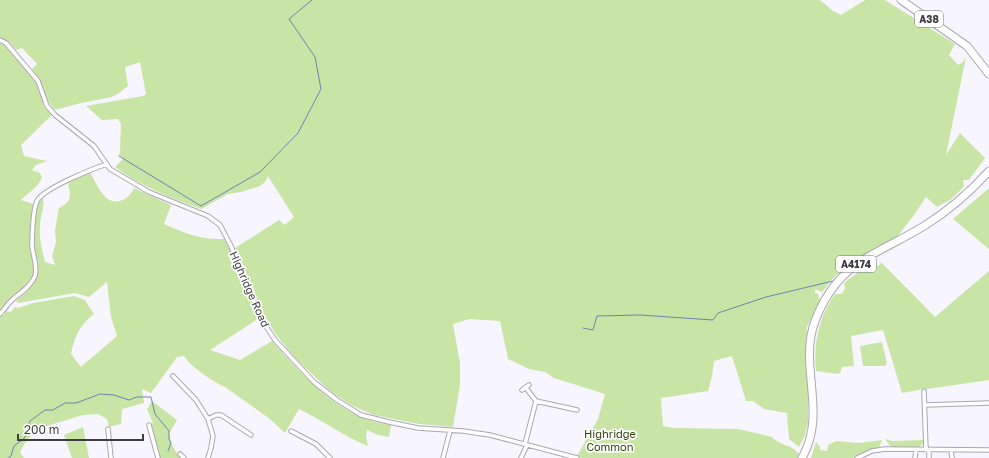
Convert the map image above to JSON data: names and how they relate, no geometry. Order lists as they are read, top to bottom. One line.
{"streets":{"highway":["A38","A4174"],"street":["Highridge Road"]},"parks":["Highridge Common"],"scale_bar":"200 m"}
